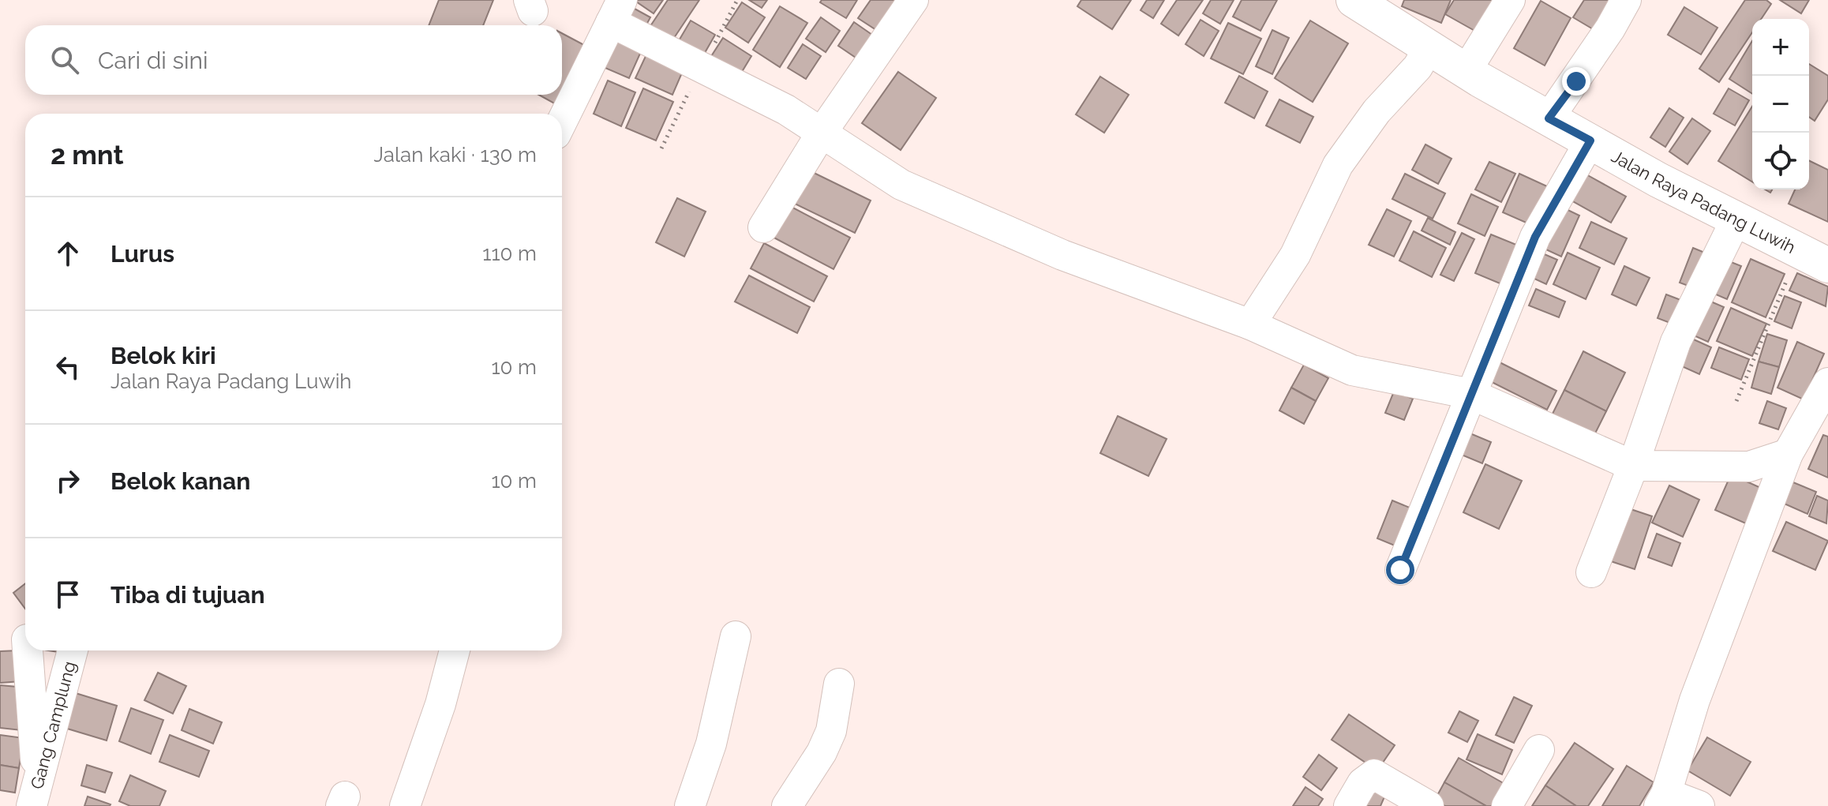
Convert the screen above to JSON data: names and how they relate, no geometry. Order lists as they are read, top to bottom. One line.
{"streets":{"main road":["Jalan Raya Padang Luwih"],"street":["Gang Camplung"]},"page":{"map_buttons":["+","−"],"search":"Cari di sini","heading":["2 mnt","Jalan kaki · 130 m"],"list":[["Lurus","110 m"],["Belok kiri","Jalan Raya Padang Luwih","10 m"],["Belok kanan","10 m"],"Tiba di tujuan"]}}
